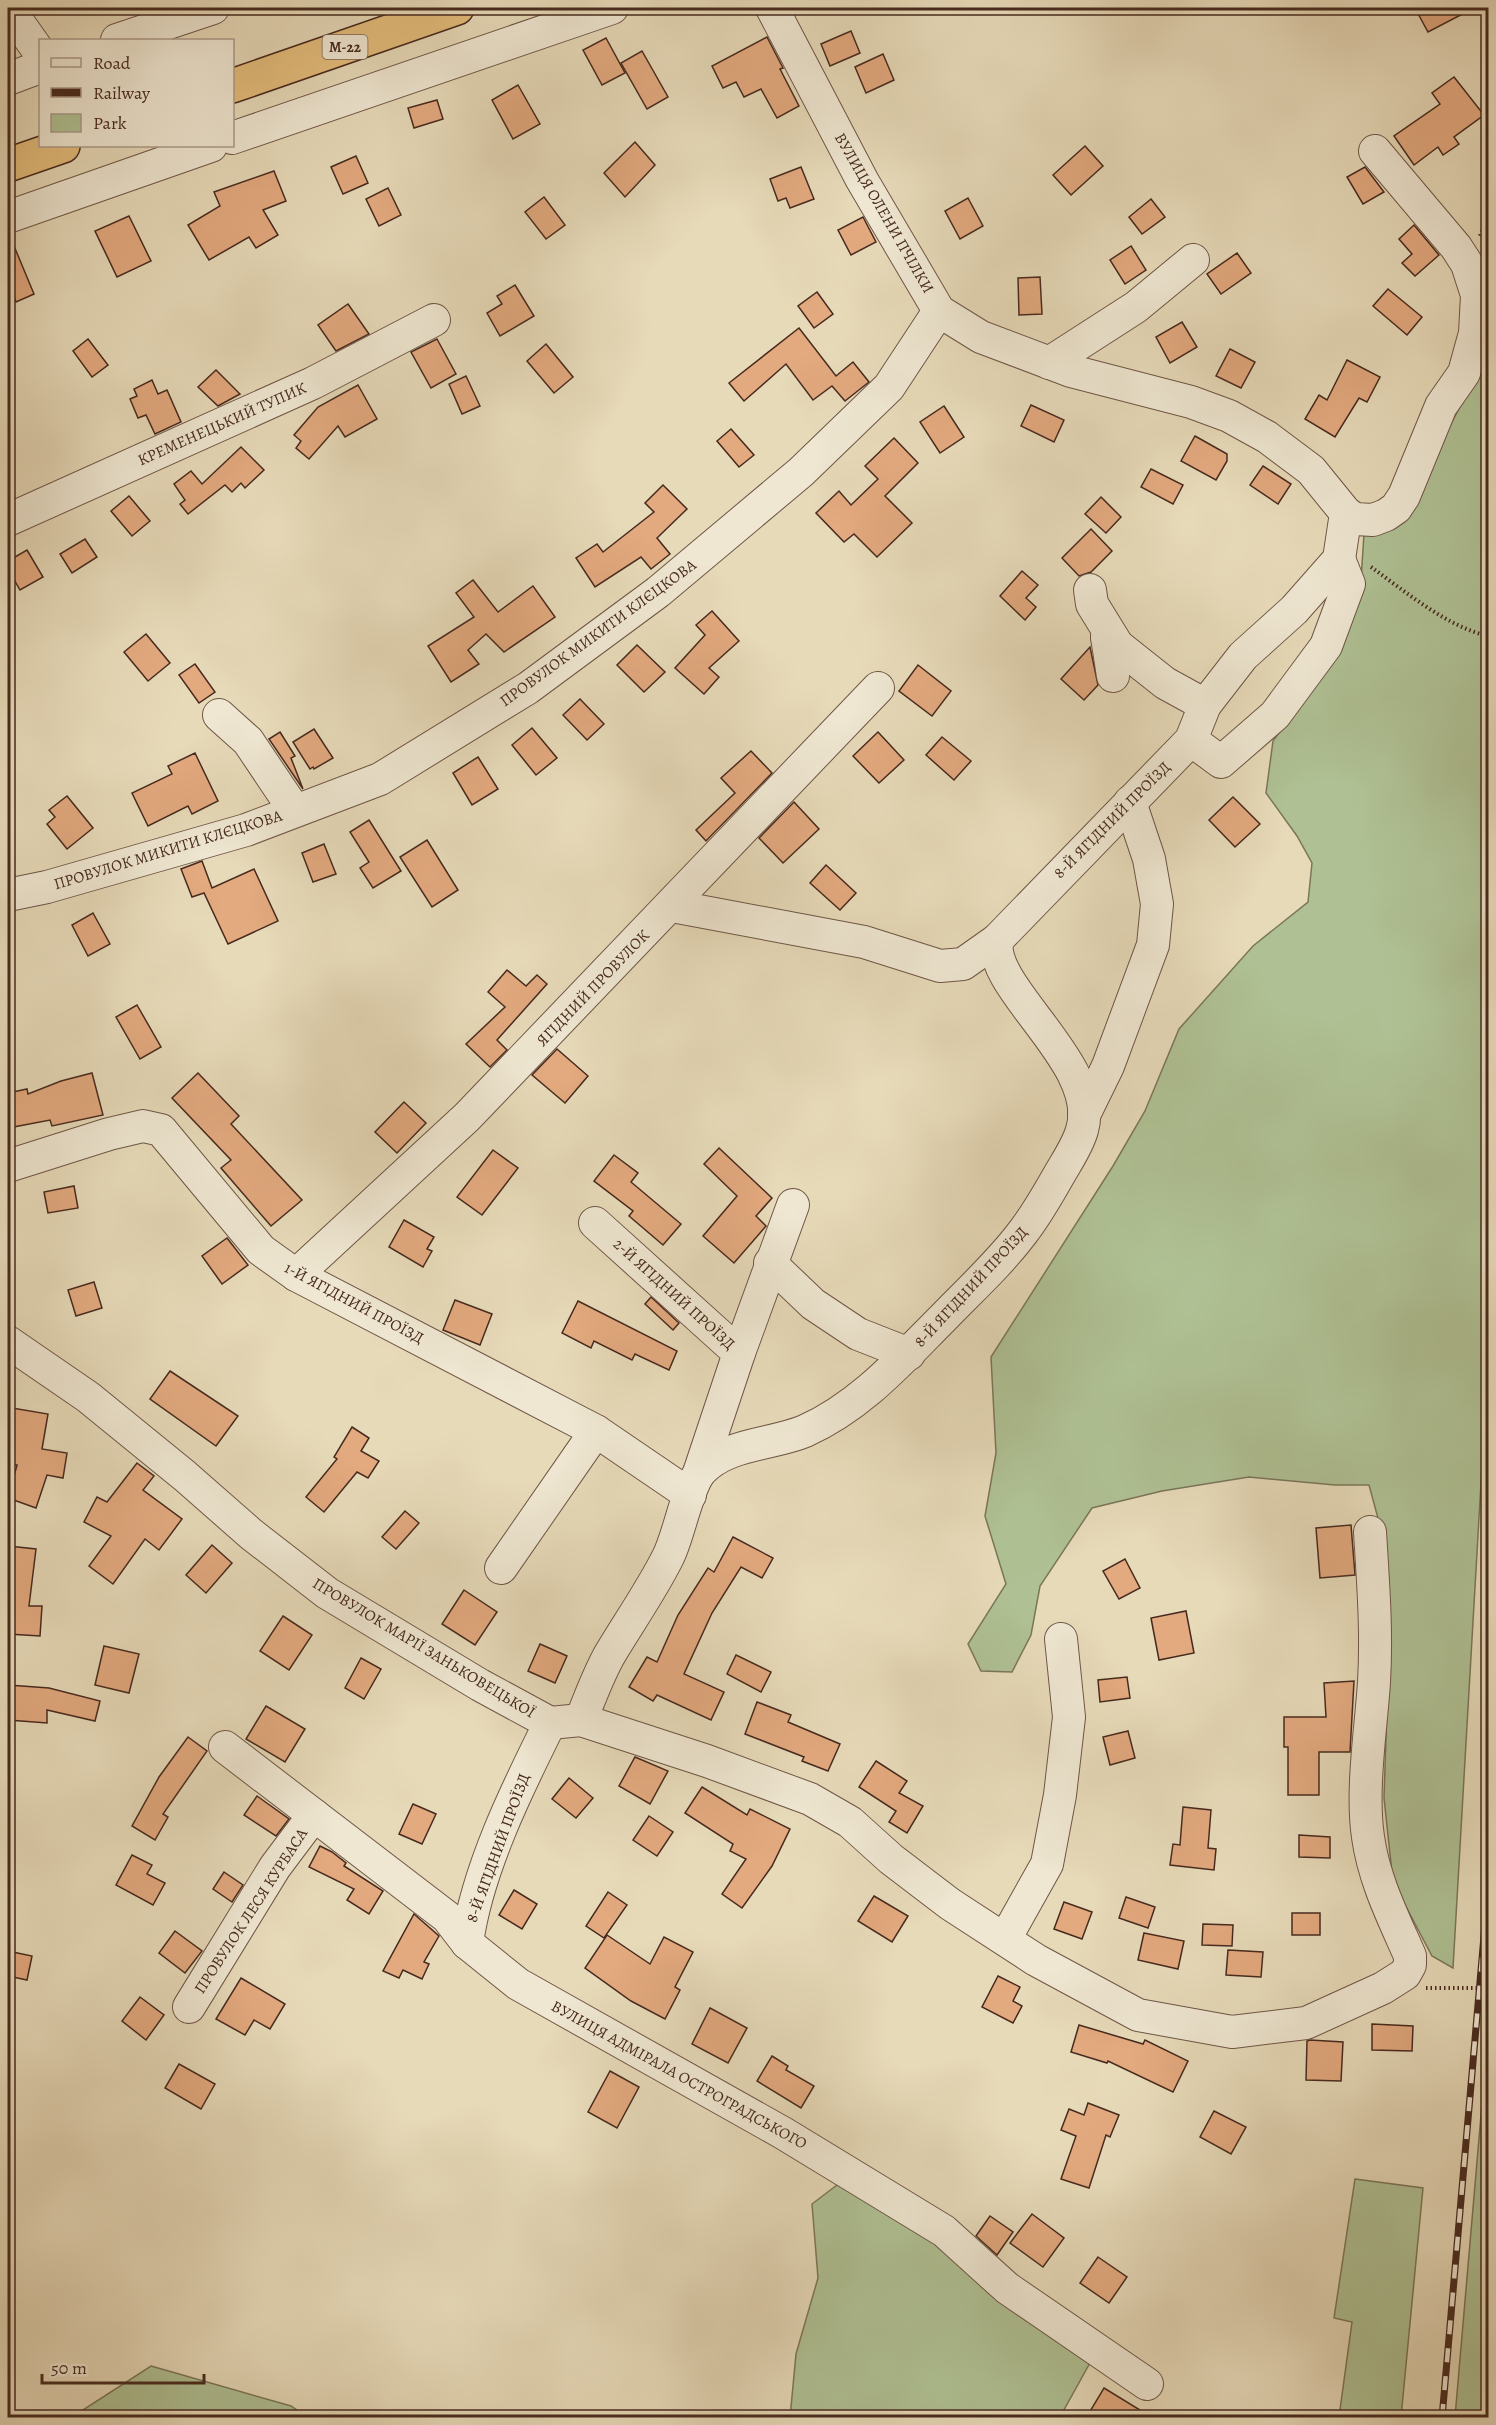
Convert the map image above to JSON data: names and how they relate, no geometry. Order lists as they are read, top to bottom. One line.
{"streets":{"highway":["М-22"],"street":["ВУЛИЦЯ ОЛЕНИ ПЧІЛКИ","КРЕМЕНЕЦЬКИЙ ТУПИК","ПРОВУЛОК МИКИТИ КЛЄЦКОВА","8-Й ЯГІДНИЙ ПРОЇЗД","ЯГІДНИЙ ПРОВУЛОК","2-Й ЯГІДНИЙ ПРОЇЗД","1-Й ЯГІДНИЙ ПРОЇЗД","ПРОВУЛОК МАРІЇ ЗАНЬКОВЕЦЬКОЇ","ПРОВУЛОК ЛЕСЯ КУРБАСА","ВУЛИЦЯ АДМІРАЛА ОСТРОГРАДСЬКОГО"]},"crossings":[["ВУЛИЦЯ ОЛЕНИ ПЧІЛКИ","ПРОВУЛОК МИКИТИ КЛЄЦКОВА"],["8-Й ЯГІДНИЙ ПРОЇЗД","2-Й ЯГІДНИЙ ПРОЇЗД"],["8-Й ЯГІДНИЙ ПРОЇЗД","1-Й ЯГІДНИЙ ПРОЇЗД"],["8-Й ЯГІДНИЙ ПРОЇЗД","ПРОВУЛОК МАРІЇ ЗАНЬКОВЕЦЬКОЇ"],["8-Й ЯГІДНИЙ ПРОЇЗД","ВУЛИЦЯ АДМІРАЛА ОСТРОГРАДСЬКОГО"],["ЯГІДНИЙ ПРОВУЛОК","1-Й ЯГІДНИЙ ПРОЇЗД"],["2-Й ЯГІДНИЙ ПРОЇЗД","1-Й ЯГІДНИЙ ПРОЇЗД"],["ПРОВУЛОК ЛЕСЯ КУРБАСА","ВУЛИЦЯ АДМІРАЛА ОСТРОГРАДСЬКОГО"]],"legend":["Road","Railway","Park"],"scale_bar":"50 m"}
